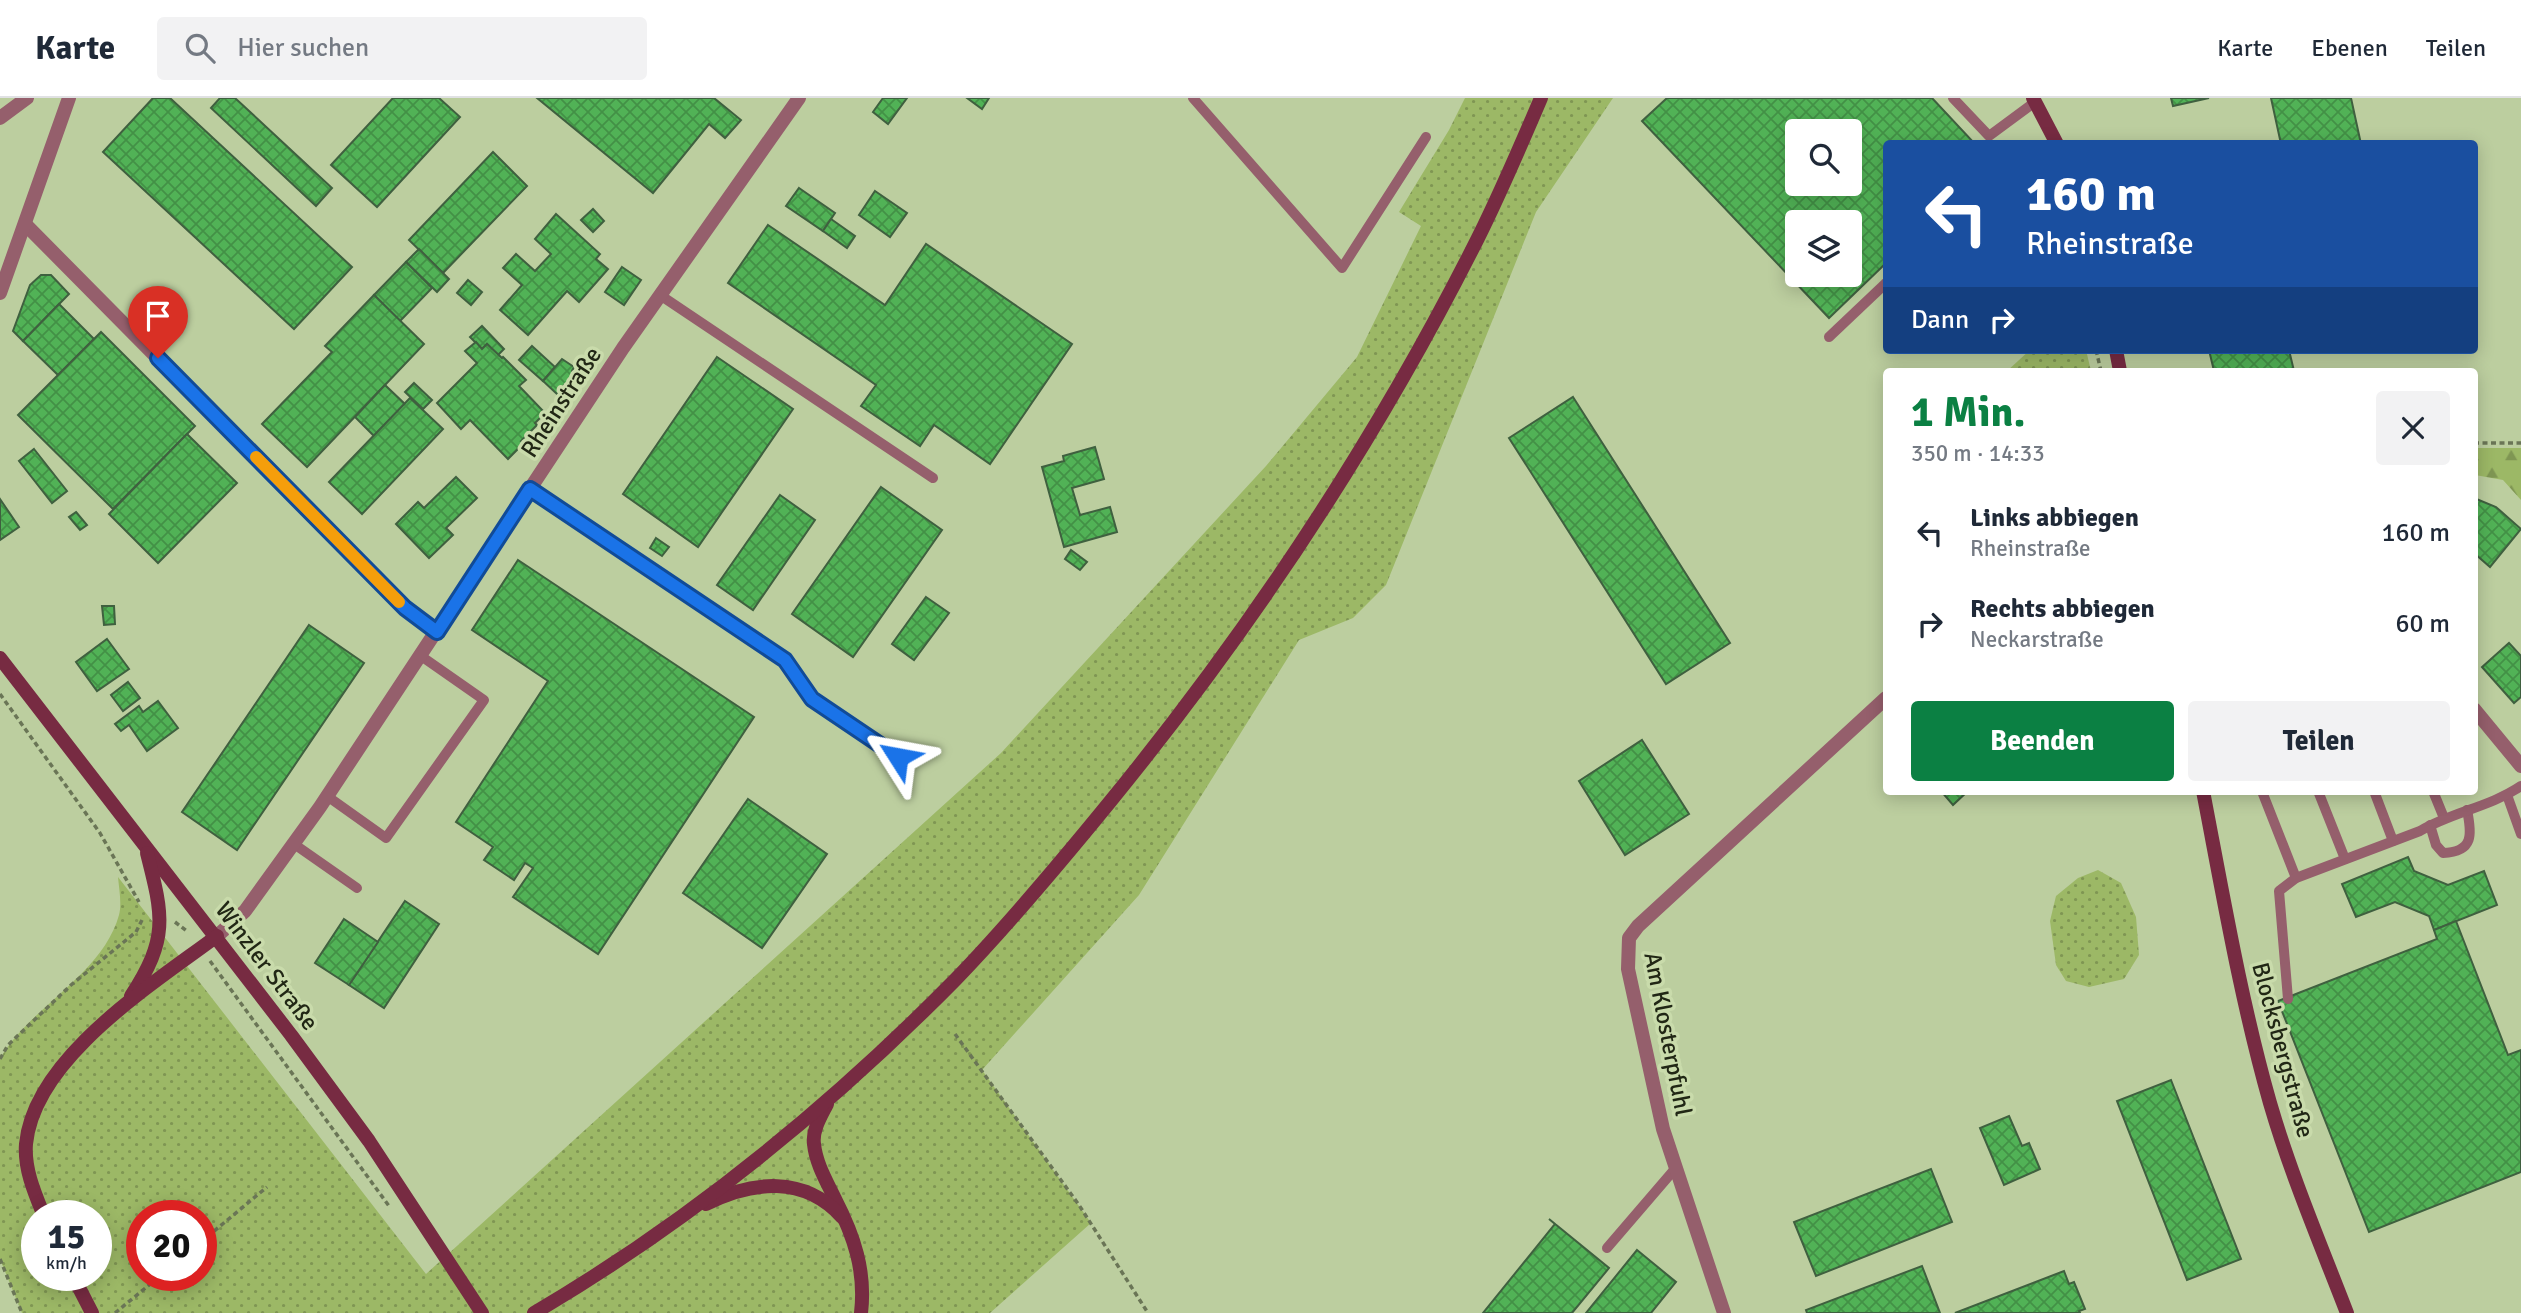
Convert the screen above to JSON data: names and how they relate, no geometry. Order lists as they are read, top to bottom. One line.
{"streets":{"main road":["Winzler Straße","Blocksbergstraße"],"street":["Rheinstraße","Am Klosterpfuhl"]},"crossings":[["Rheinstraße","Winzler Straße"]],"page":{"header":"Karte","search":"Hier suchen","nav":["Karte","Ebenen","Teilen"],"turn":["160 m","Rheinstraße"],"then":"Dann","heading":["1 Min.","350 m · 14:33"],"list":[{"name":"Links abbiegen","note":"Rheinstraße","value":"160 m"},{"name":"Rechts abbiegen","note":"Neckarstraße","value":"60 m"}],"buttons":["Beenden","Teilen"],"speed":"15 km/h","limit":"20"}}
